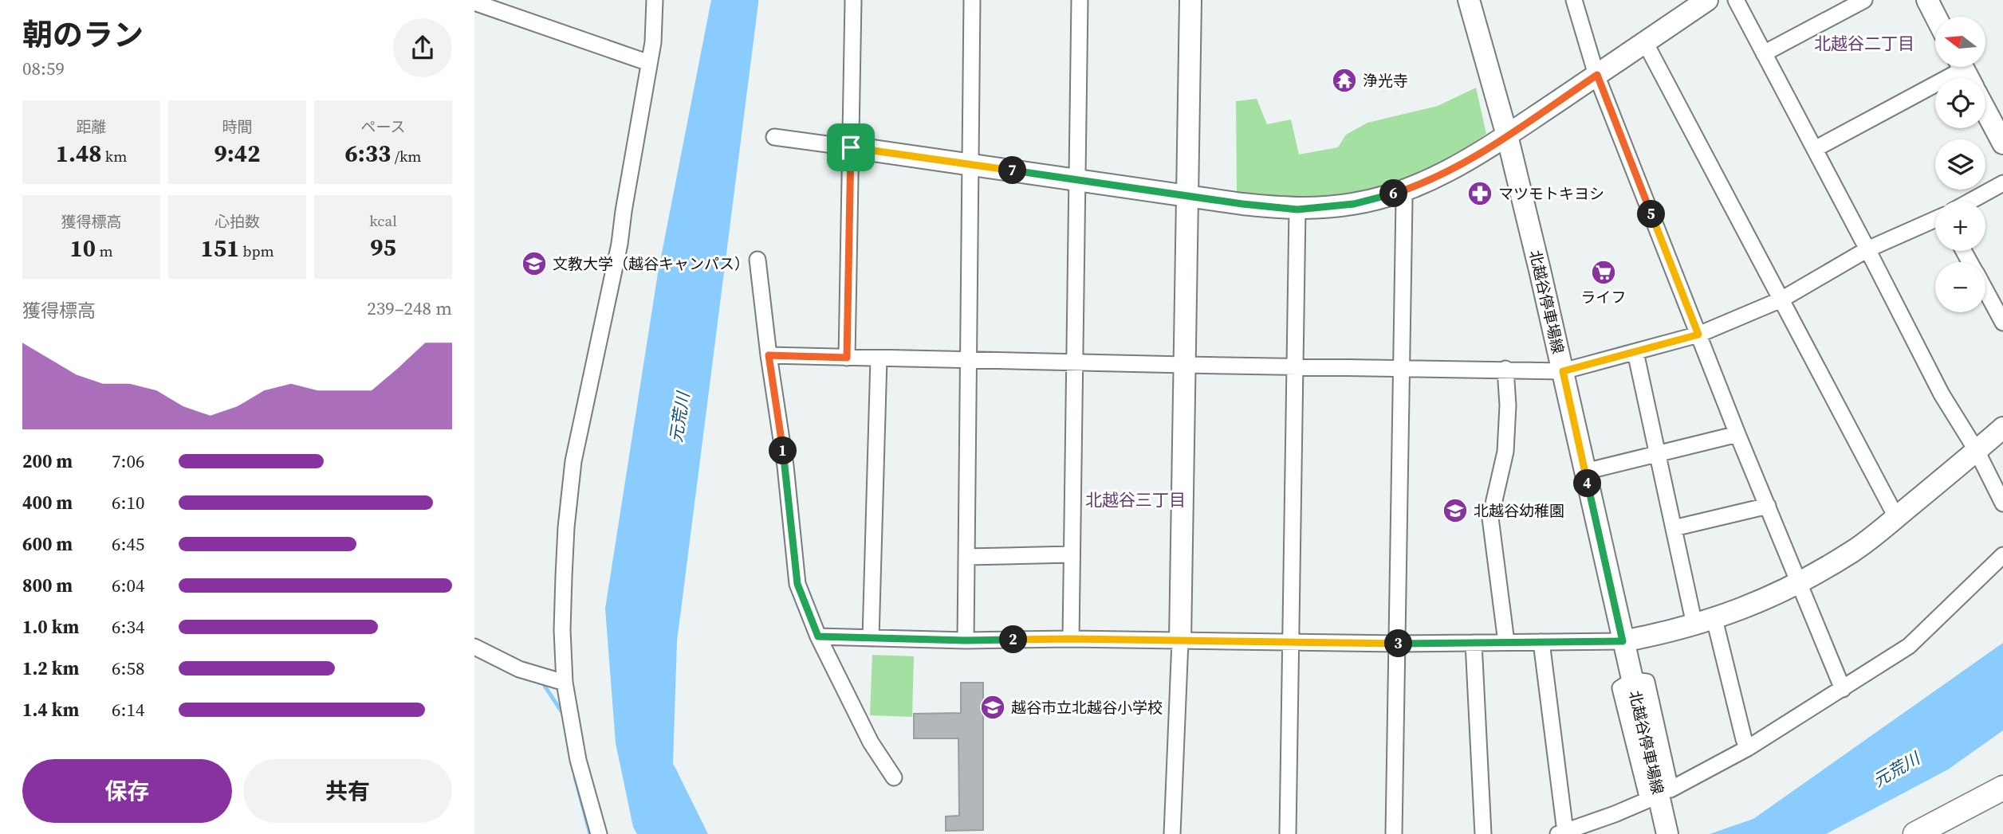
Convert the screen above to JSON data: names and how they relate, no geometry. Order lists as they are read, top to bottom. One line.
{"streets":{"street":["北越谷停車場線"]},"districts":["北越谷二丁目","北越谷三丁目"],"water":["元荒川"],"places":{"temple":["浄光寺"],"pharmacy":["マツモトキヨシ"],"school or university":["文教大学（越谷キャンパス）","北越谷幼稚園","越谷市立北越谷小学校"],"supermarket":["ライフ"]},"north":"left","page":{"heading":["朝のラン","08:59"],"map_buttons":["+","−"],"stats":[["距離","1.48 km"],["時間","9:42"],["ペース","6:33 /km"],["獲得標高","10 m"],["心拍数","151 bpm"],["kcal","95"]],"pins":["7","6","5","1","4","2","3"],"chart":["獲得標高","239–248 m"],"list":[{"name":"200 m","note":"7:06"},{"name":"400 m","note":"6:10"},{"name":"600 m","note":"6:45"},{"name":"800 m","note":"6:04"},{"name":"1.0 km","note":"6:34"},{"name":"1.2 km","note":"6:58"},{"name":"1.4 km","note":"6:14"}],"buttons":["保存","共有"]}}
